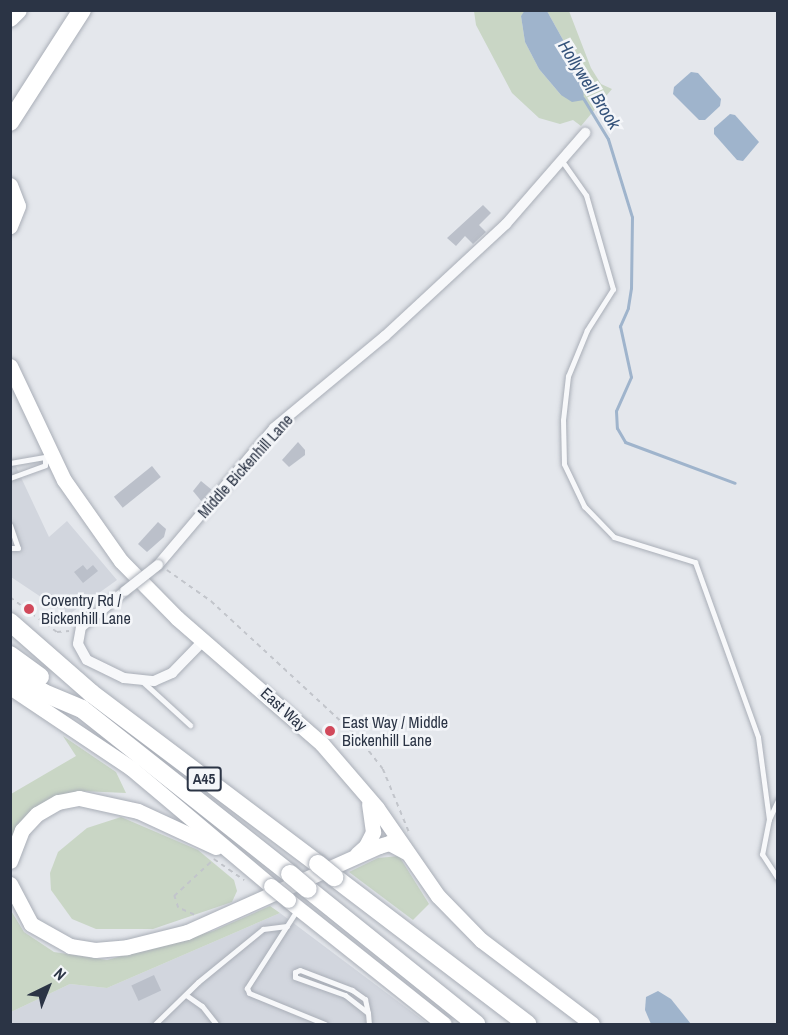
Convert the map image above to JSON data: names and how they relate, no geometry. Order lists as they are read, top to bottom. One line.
{"streets":{"highway":["A45"],"street":["Middle Bickenhill Lane","East Way"]},"water":["Hollywell Brook"],"places":["Coventry Rd / Bickenhill Lane","East Way / Middle Bickenhill Lane"],"north":"top right"}
